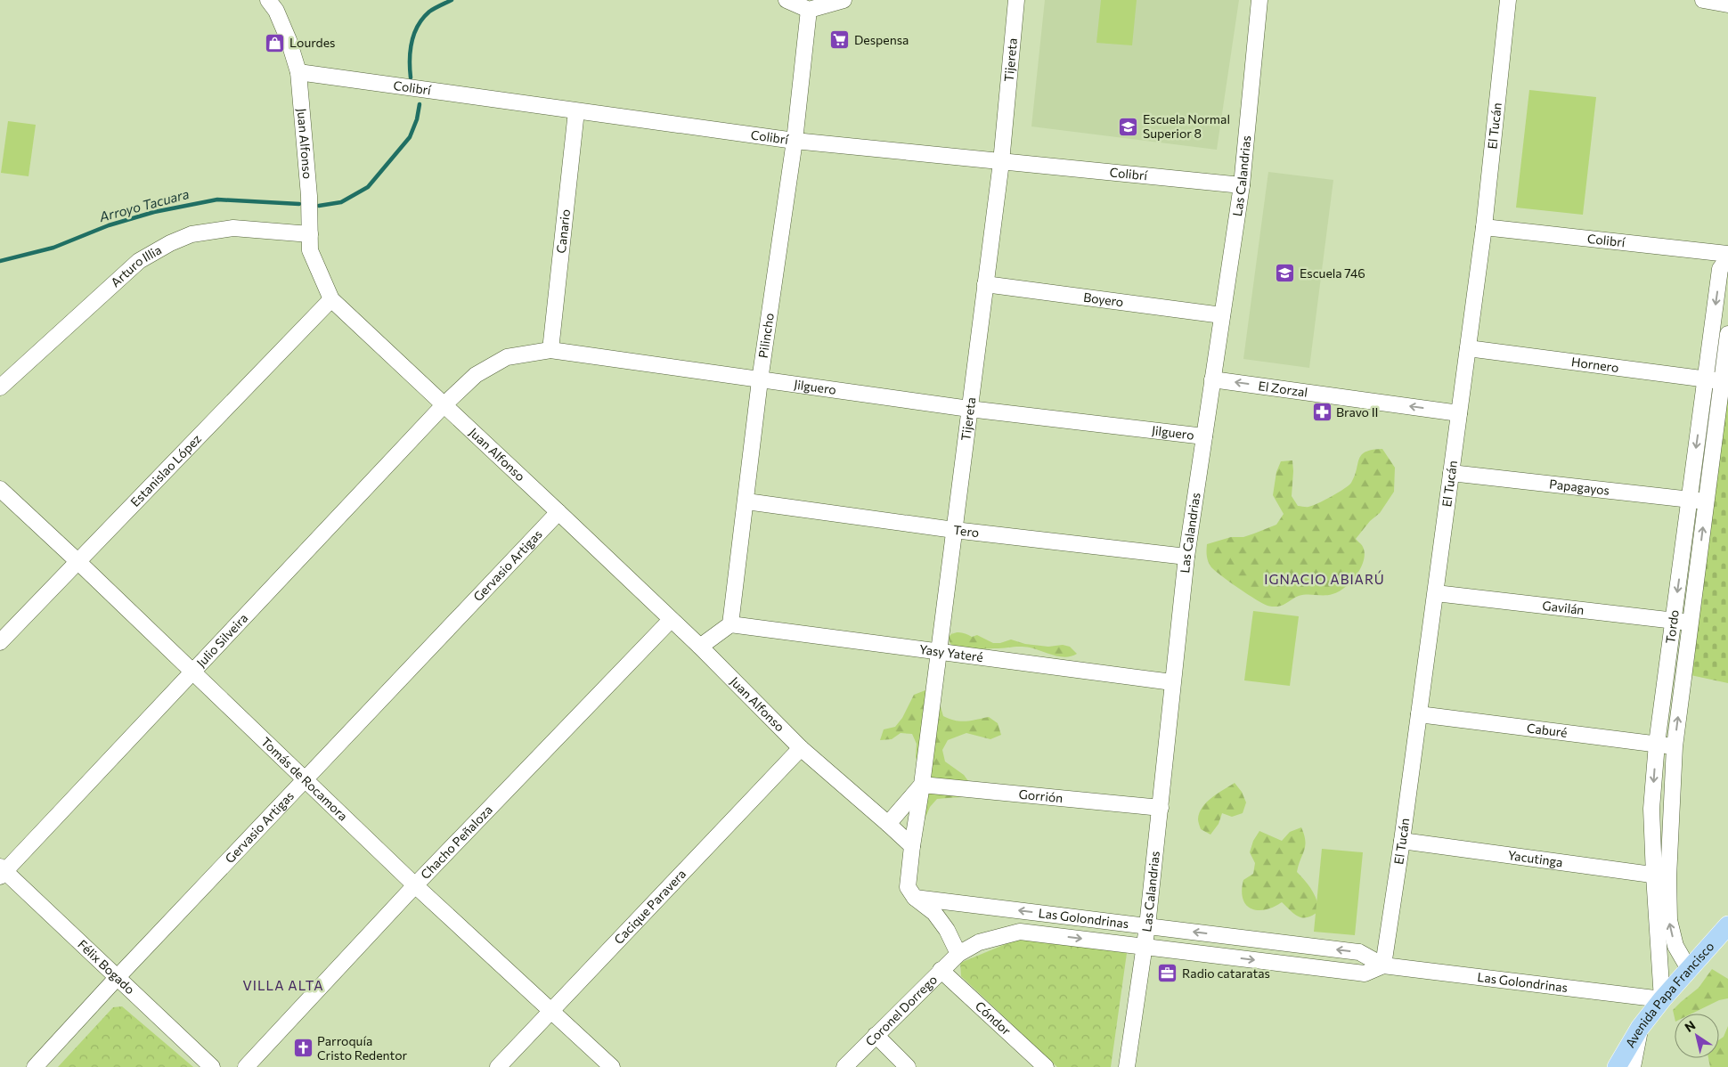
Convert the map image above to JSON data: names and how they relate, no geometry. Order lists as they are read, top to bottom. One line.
{"streets":{"main road":["Avenida Papa Francisco"],"street":["Tijereta","Colibrí","El Tucán","Juan Alfonso","Las Calandrias","Canario","Arturo Illia","Boyero","Pilincho","Hornero","Jilguero","El Zorzal","Estanislao López","Papagayos","Tero","Gervasio Artigas","Gavilán","Tordo","Julio Silveira","Yasy Yateré","Caburé","Tomás de Rocamora","Gorrión","Chacho Peñaloza","Yacutinga","Cacique Paravera","Las Golondrinas","Félix Bogado","Coronel Dorrego","Cóndor"]},"crossings":[["Tijereta","Colibrí"],["Tijereta","Juan Alfonso"],["Tijereta","Boyero"],["Tijereta","Jilguero"],["Tijereta","Tero"],["Tijereta","Yasy Yateré"],["Tijereta","Gorrión"],["Tijereta","Las Golondrinas"],["Colibrí","El Tucán"],["Colibrí","Juan Alfonso"],["Colibrí","Las Calandrias"],["Colibrí","Canario"],["Colibrí","Pilincho"],["El Tucán","Hornero"],["El Tucán","El Zorzal"],["El Tucán","Papagayos"],["El Tucán","Gavilán"],["El Tucán","Caburé"],["El Tucán","Yacutinga"],["El Tucán","Las Golondrinas"],["Juan Alfonso","Arturo Illia"],["Juan Alfonso","Jilguero"],["Juan Alfonso","Estanislao López"],["Juan Alfonso","Gervasio Artigas"],["Juan Alfonso","Julio Silveira"],["Juan Alfonso","Chacho Peñaloza"],["Juan Alfonso","Cacique Paravera"],["Las Calandrias","Boyero"],["Las Calandrias","Jilguero"],["Las Calandrias","El Zorzal"],["Las Calandrias","Tero"],["Las Calandrias","Yasy Yateré"],["Las Calandrias","Gorrión"],["Las Calandrias","Las Golondrinas"],["Canario","Jilguero"],["Pilincho","Jilguero"],["Pilincho","Tero"],["Pilincho","Yasy Yateré"],["Hornero","Tordo"],["Jilguero","Julio Silveira"],["Estanislao López","Tomás de Rocamora"],["Papagayos","Tordo"],["Gervasio Artigas","Tomás de Rocamora"],["Gervasio Artigas","Félix Bogado"],["Gavilán","Tordo"],["Tordo","Caburé"],["Tordo","Yacutinga"],["Tordo","Las Golondrinas"],["Tordo","Avenida Papa Francisco"],["Julio Silveira","Tomás de Rocamora"],["Julio Silveira","Félix Bogado"],["Tomás de Rocamora","Chacho Peñaloza"],["Tomás de Rocamora","Cacique Paravera"],["Las Golondrinas","Avenida Papa Francisco"],["Las Golondrinas","Coronel Dorrego"],["Coronel Dorrego","Cóndor"]],"one_way":["El Zorzal"],"districts":["IGNACIO ABIARÚ","VILLA ALTA"],"water":["Arroyo Tacuara"],"places":{"supermarket":["Despensa"],"shop":["Lourdes"],"school or university":["Escuela Normal Superior 8","Escuela 746"],"pharmacy":["Bravo II"],"office":["Radio cataratas"],"church":["Parroquía Cristo Redentor"]},"north":"top left"}
